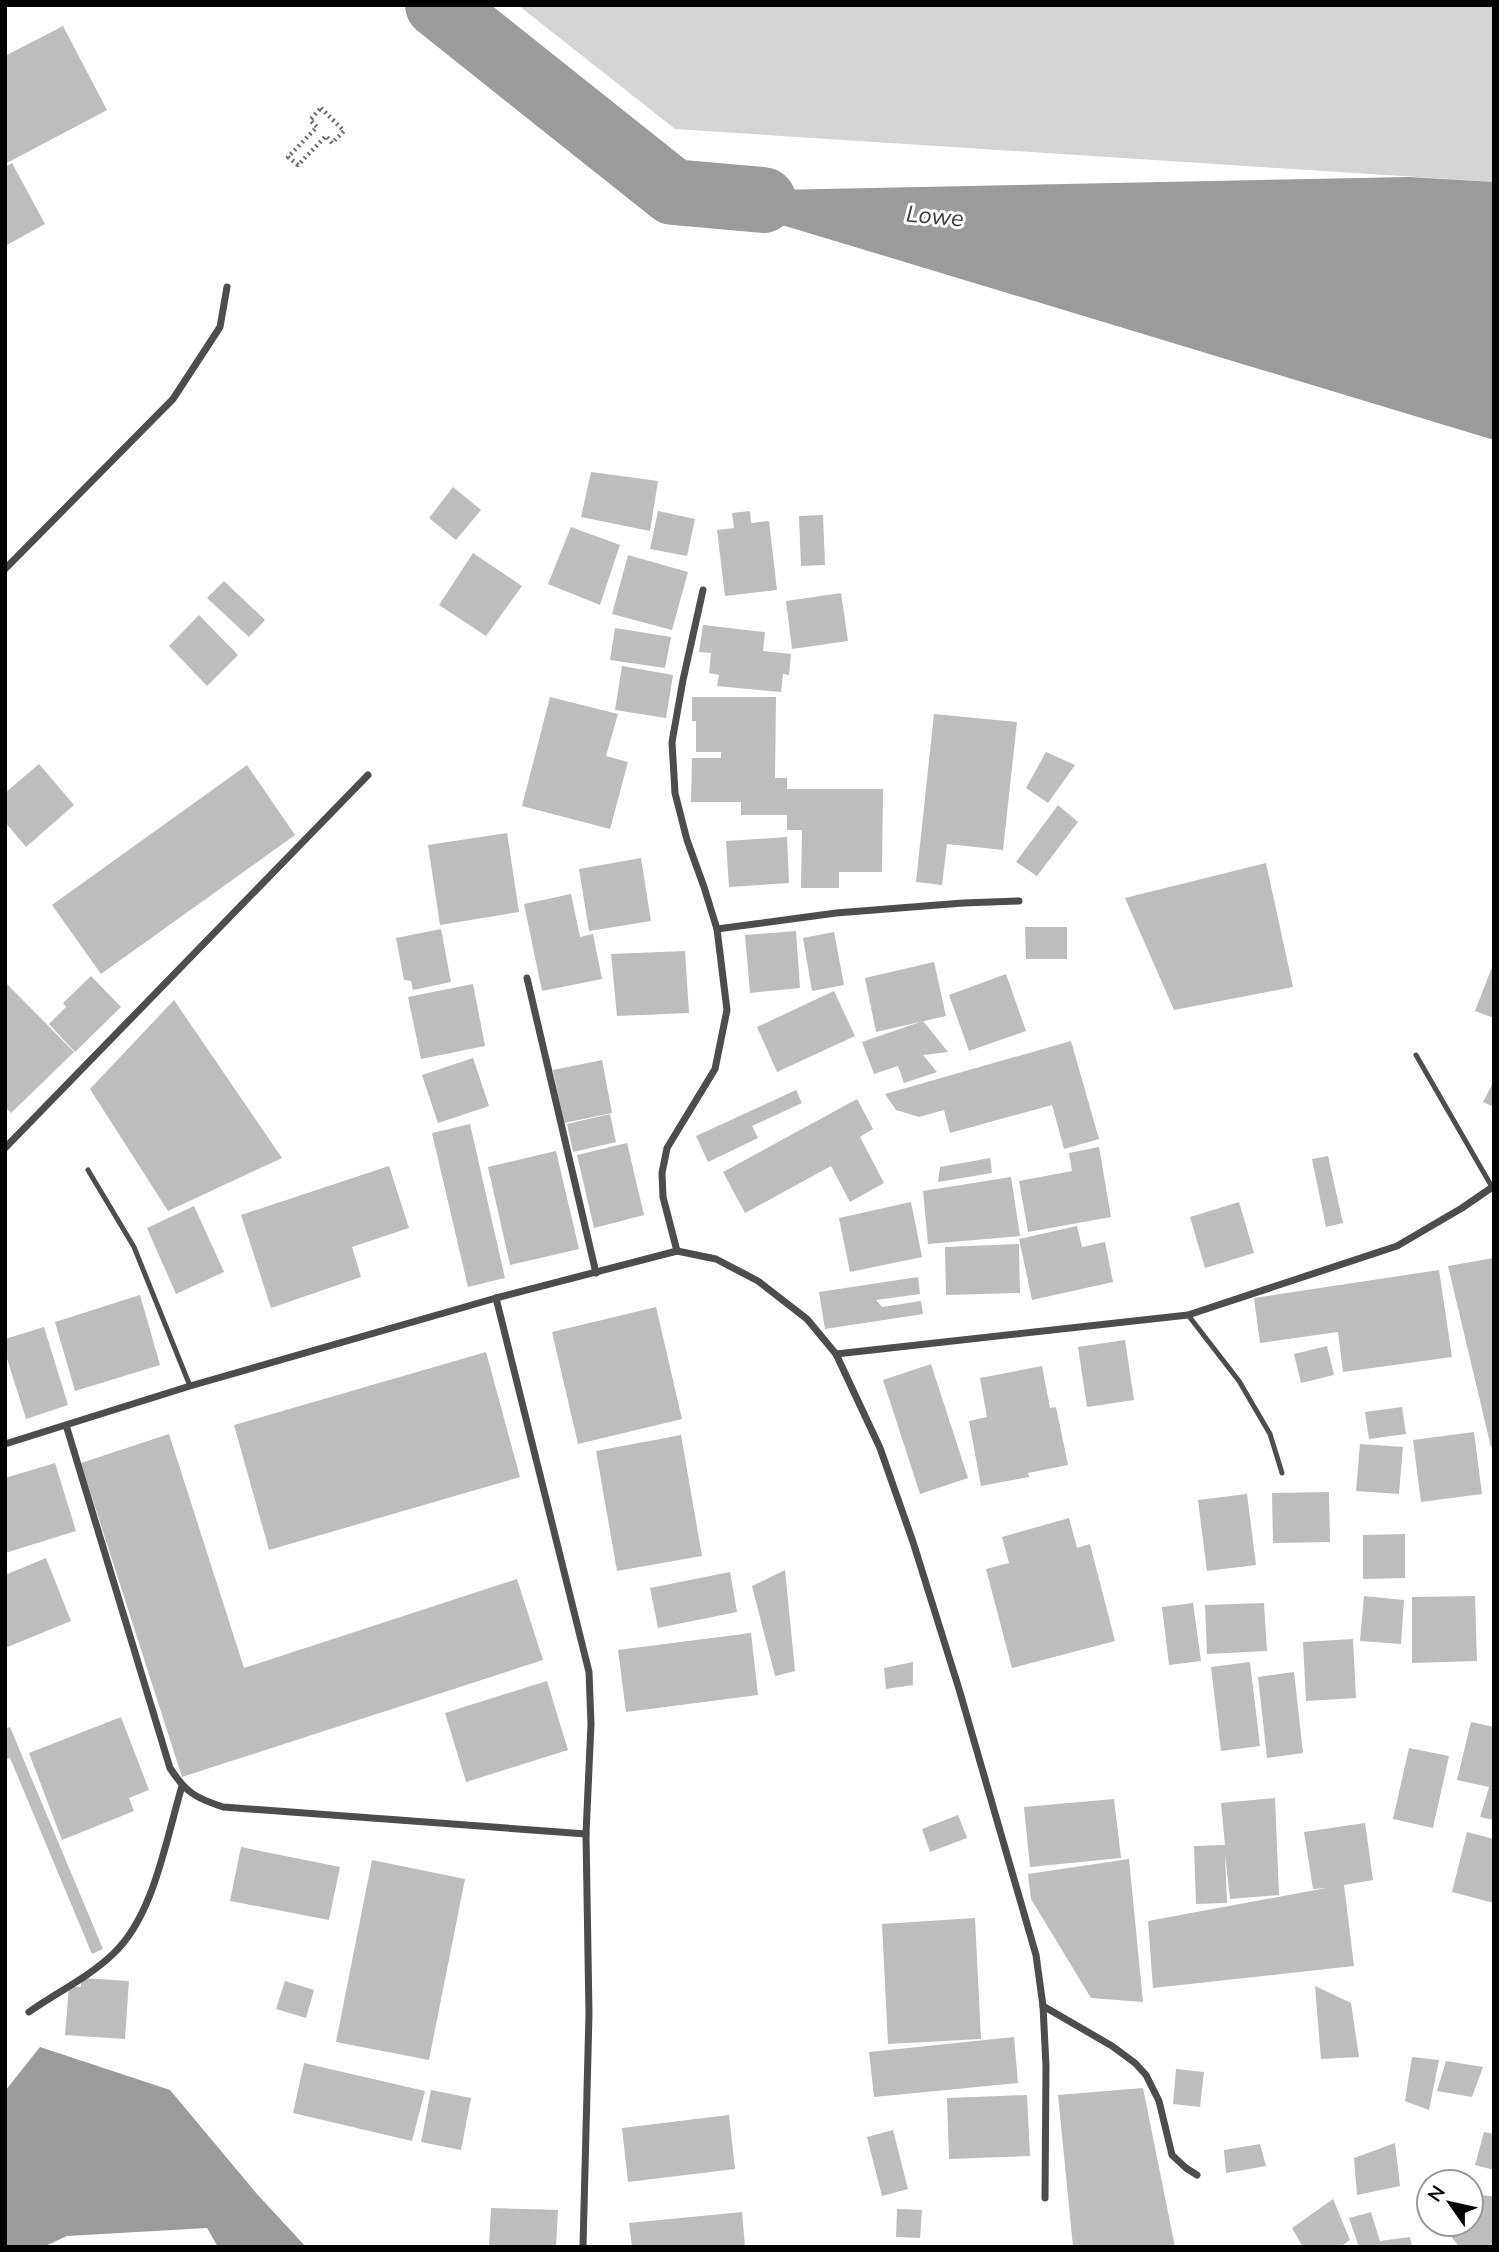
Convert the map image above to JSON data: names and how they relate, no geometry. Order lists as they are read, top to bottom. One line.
{"water":["Lowe"],"north":"top left"}
